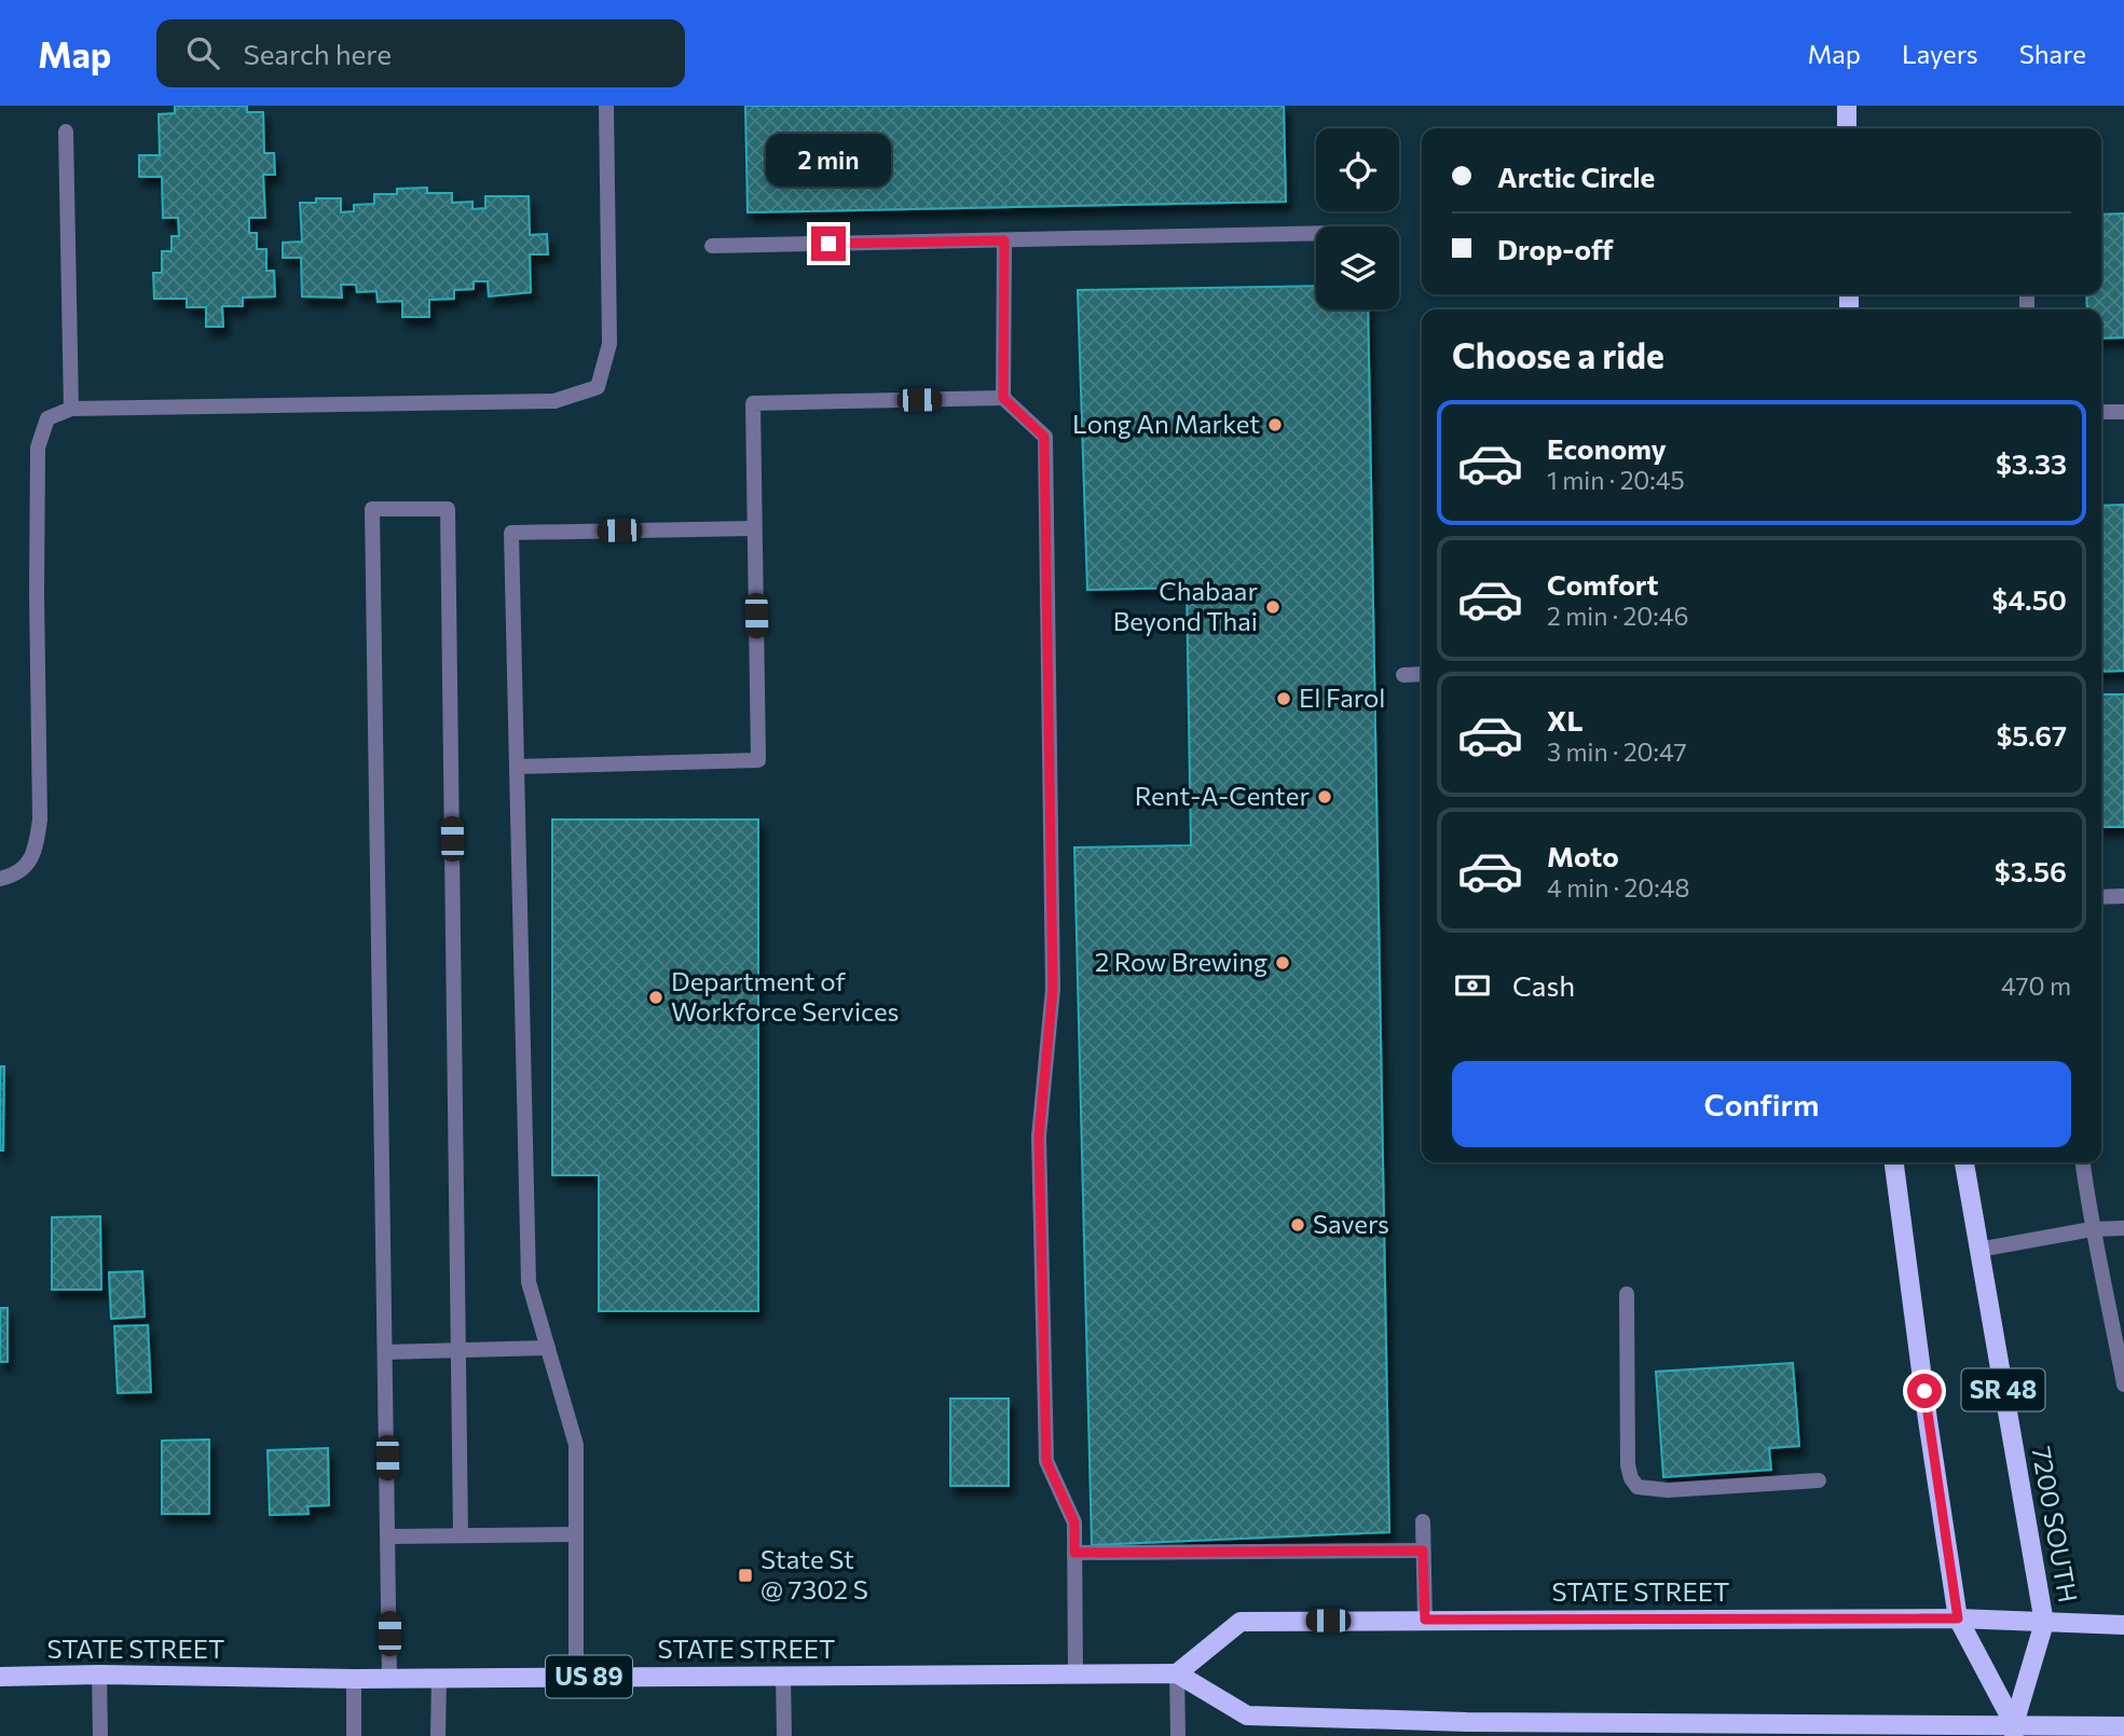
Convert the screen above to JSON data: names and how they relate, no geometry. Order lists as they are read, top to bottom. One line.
{"streets":{"main road":["SR 48","7200 SOUTH","STATE STREET","US 89"]},"crossings":[["SR 48","7200 SOUTH"],["SR 48","STATE STREET"],["7200 SOUTH","STATE STREET"]],"places":{"other":["Long An Market","Chabaar Beyond Thai","El Farol","Rent-A-Center","2 Row Brewing","Department of Workforce Services","Savers"],"transit":["State St @ 7302 S"]},"page":{"header":"Map","search":"Search here","nav":["Map","Layers","Share"],"banner":["Arctic Circle","Drop-off"],"bubble":"2 min","heading":"Choose a ride","list":[{"name":"Economy","note":"1 min · 20:45","value":"$3.33"},{"name":"Comfort","note":"2 min · 20:46","value":"$4.50"},{"name":"XL","note":"3 min · 20:47","value":"$5.67"},{"name":"Moto","note":"4 min · 20:48","value":"$3.56"}],"pay":["Cash","470 m"],"buttons":"Confirm"}}
